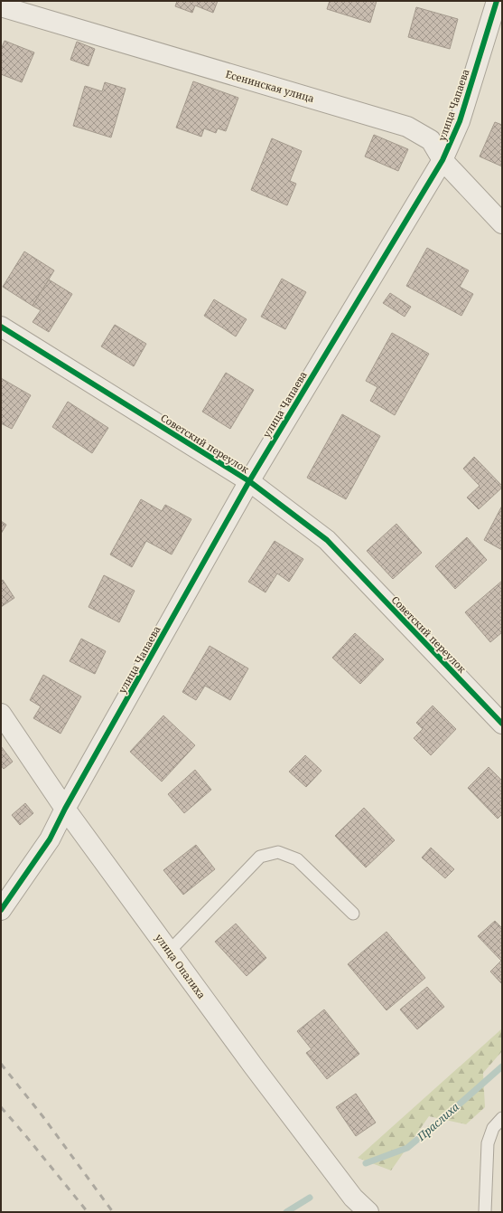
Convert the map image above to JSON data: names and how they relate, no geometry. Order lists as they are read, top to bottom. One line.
{"streets":{"street":["Есенинская улица","улица Чапаева","Советский переулок","улица Опалиха"]},"crossings":[["Есенинская улица","улица Чапаева"],["улица Чапаева","Советский переулок"],["улица Чапаева","улица Опалиха"]],"water":["Праслиха"]}
